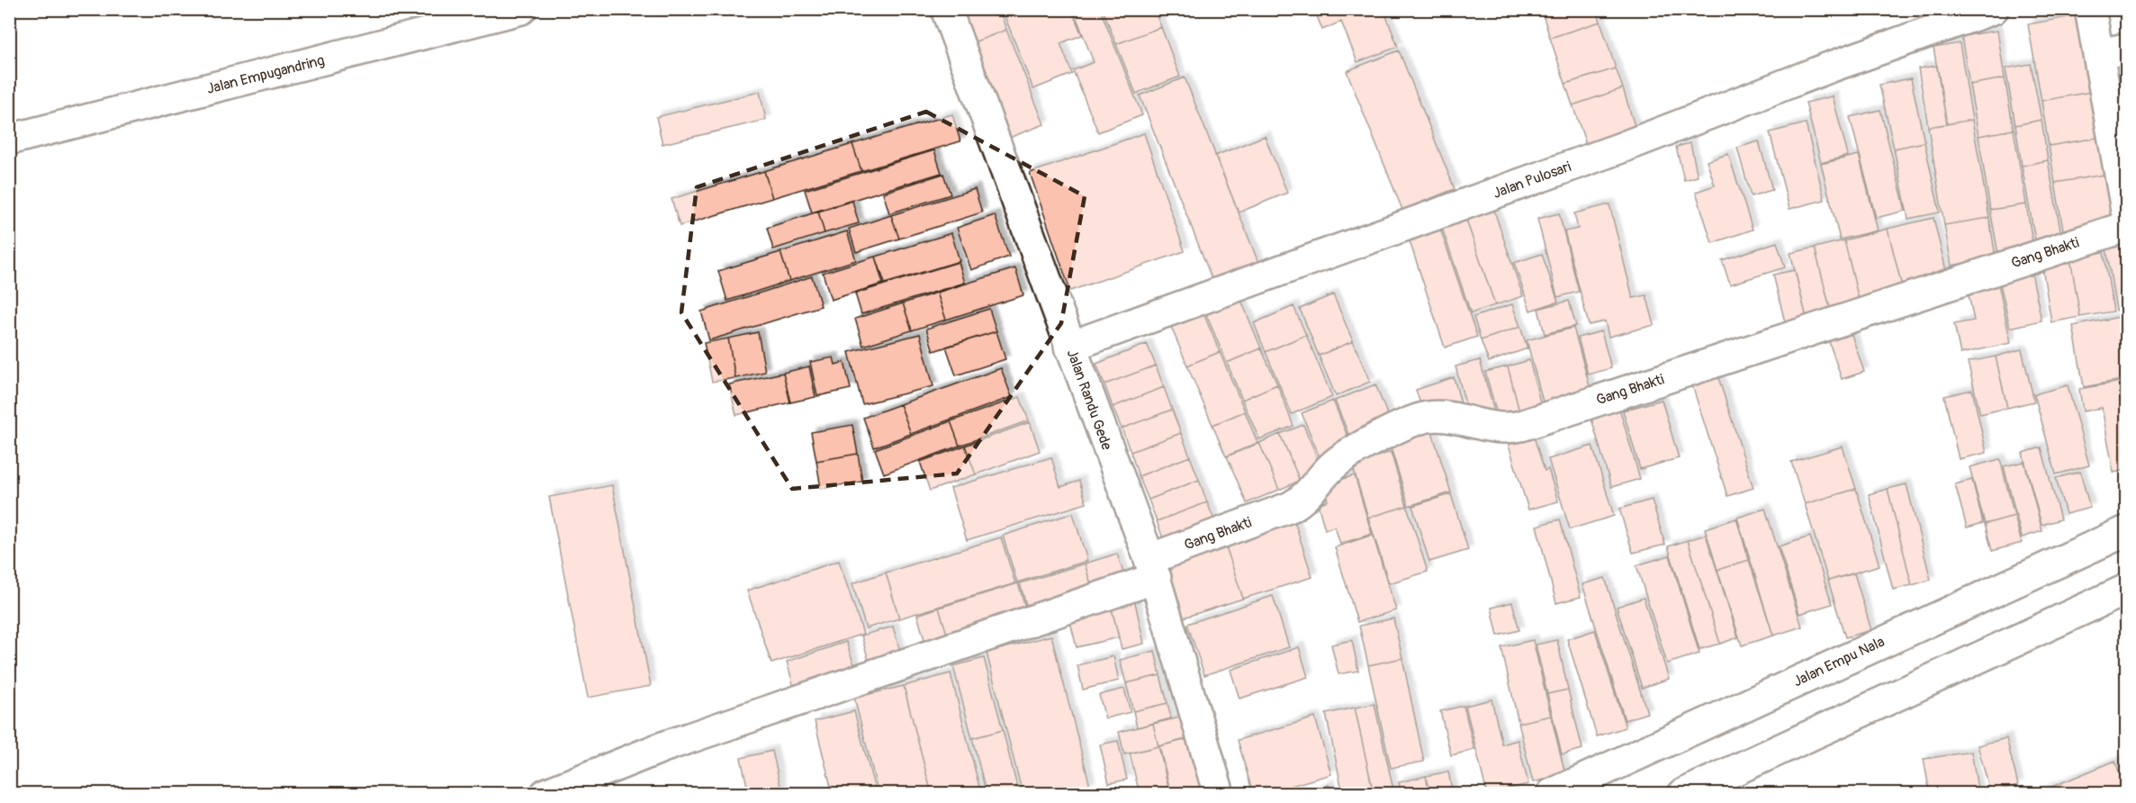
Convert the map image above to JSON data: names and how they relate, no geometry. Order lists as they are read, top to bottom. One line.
{"streets":{"street":["Jalan Empugandring","Jalan Pulosari","Gang Bhakti","Jalan Randu Gede","Jalan Empu Nala"]},"crossings":[["Jalan Pulosari","Jalan Randu Gede"],["Gang Bhakti","Jalan Randu Gede"]]}
